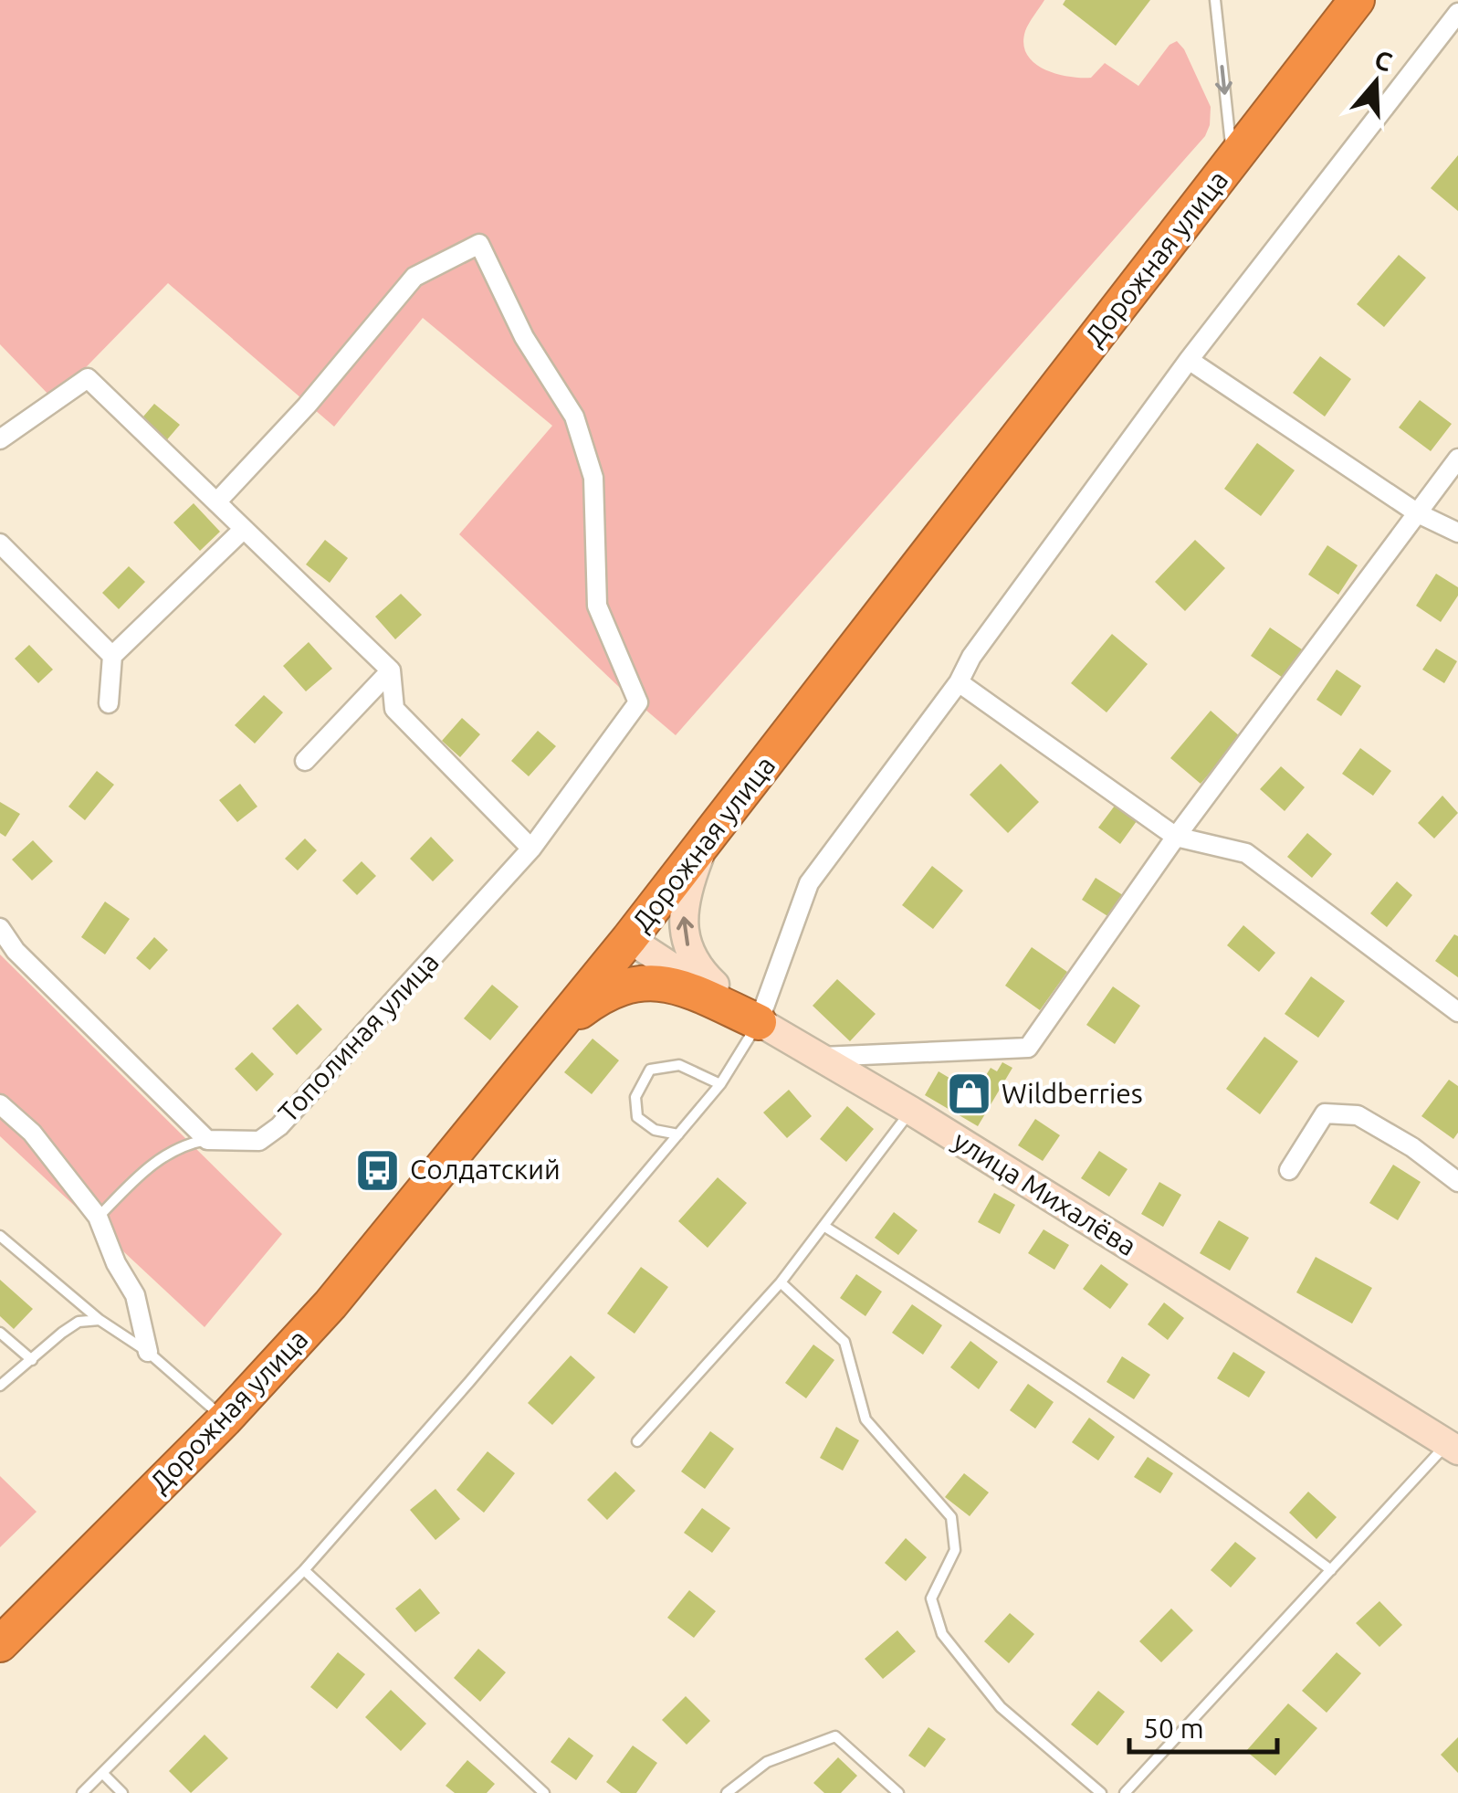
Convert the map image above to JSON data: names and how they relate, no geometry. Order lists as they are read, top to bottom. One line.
{"streets":{"highway":["Дорожная улица"],"street":["Тополиная улица","улица Михалёва"]},"crossings":[["Дорожная улица","улица Михалёва"]],"places":{"shop":["Wildberries"],"bus stop":["Солдатский"]},"scale_bar":"50 m","north":"top"}
